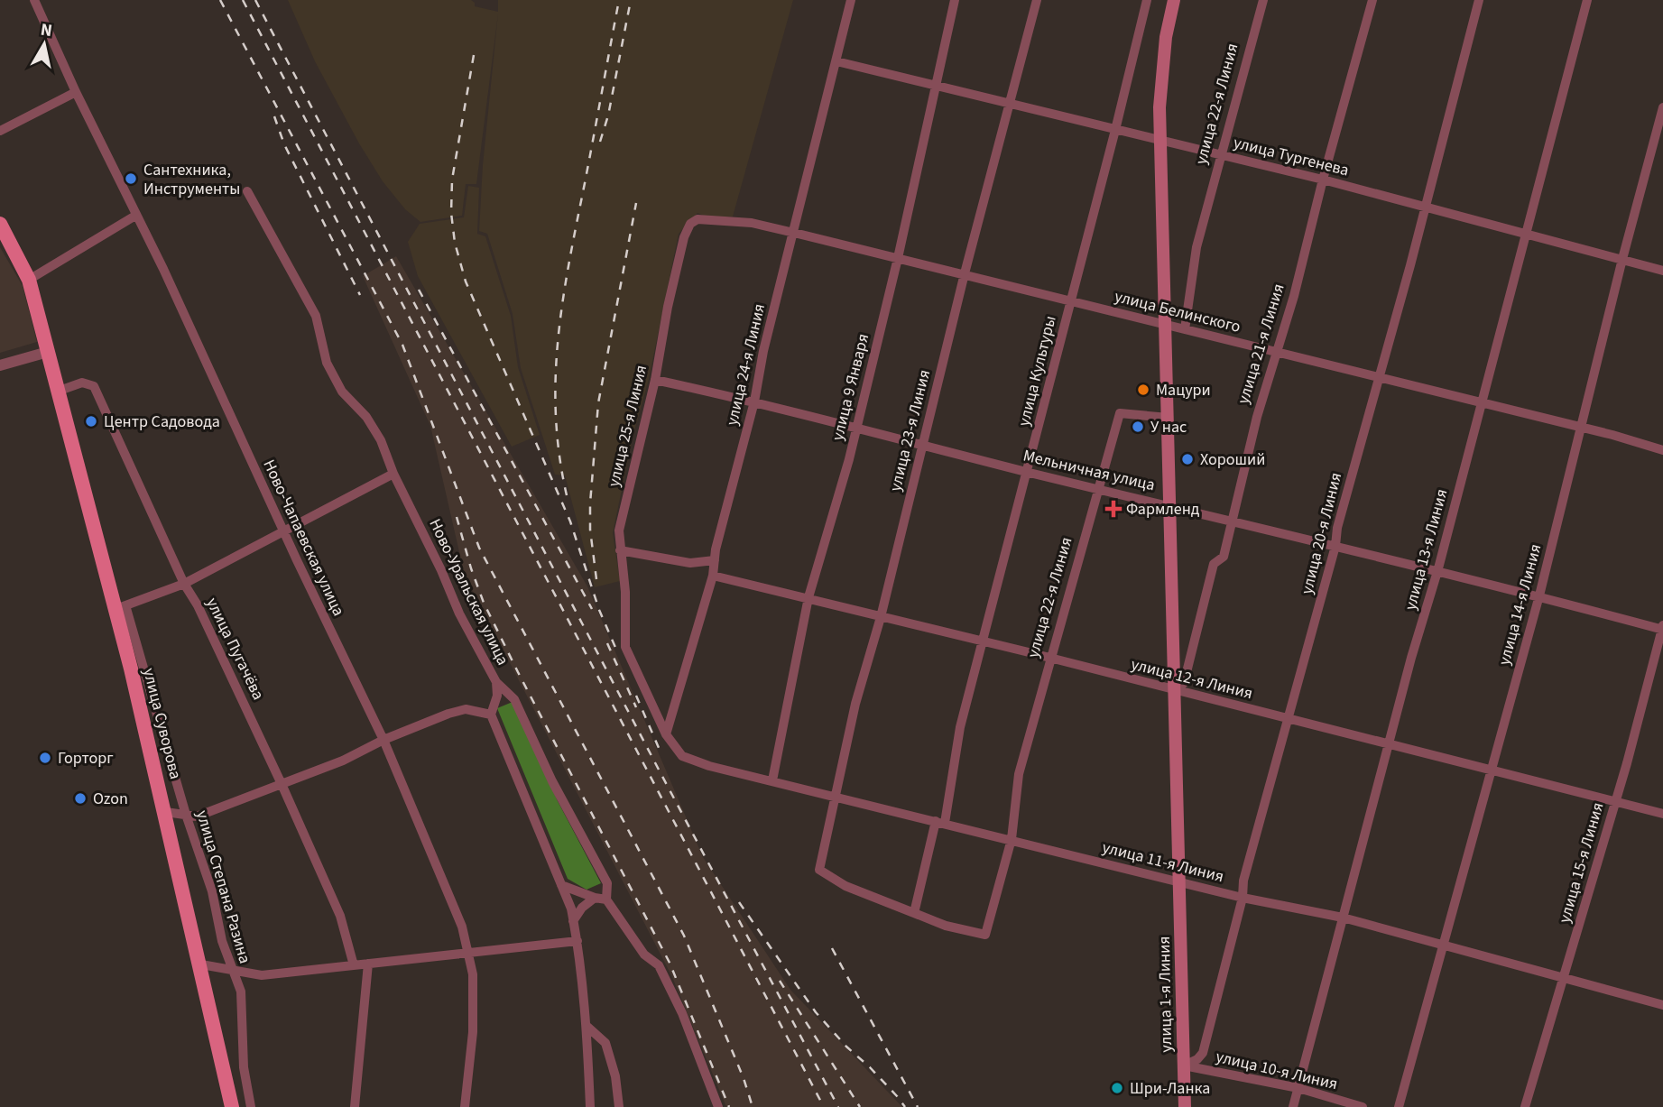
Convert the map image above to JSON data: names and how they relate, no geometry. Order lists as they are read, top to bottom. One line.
{"streets":{"main road":["улица 21-я Линия","улица Суворова","улица 1-я Линия"],"street":["улица 22-я Линия","улица Тургенева","улица Белинского","улица 24-я Линия","улица Культуры","улица 9 Января","улица 25-я Линия","улица 23-я Линия","Мельничная улица","улица 20-я Линия","Ново-Чапаевская улица","улица 13-я Линия","Ново-Уральская улица","улица 14-я Линия","улица Пугачёва","улица 12-я Линия","улица 11-я Линия","улица 15-я Линия","улица Степана Разина","улица 10-я Линия"]},"crossings":[["улица 22-я Линия","улица Тургенева"],["улица 22-я Линия","улица Белинского"],["улица 22-я Линия","улица Культуры"],["улица 22-я Линия","улица 23-я Линия"],["улица 22-я Линия","Мельничная улица"],["улица 22-я Линия","улица 12-я Линия"],["улица 22-я Линия","улица 11-я Линия"],["улица Тургенева","улица 21-я Линия"],["улица Тургенева","улица 24-я Линия"],["улица Тургенева","улица Культуры"],["улица Тургенева","улица 9 Января"],["улица Тургенева","улица 23-я Линия"],["улица Тургенева","улица 20-я Линия"],["улица Тургенева","улица 13-я Линия"],["улица Тургенева","улица 14-я Линия"],["улица Белинского","улица 21-я Линия"],["улица Белинского","улица 24-я Линия"],["улица Белинского","улица Культуры"],["улица Белинского","улица 9 Января"],["улица Белинского","улица 25-я Линия"],["улица Белинского","улица 23-я Линия"],["улица Белинского","улица 20-я Линия"],["улица Белинского","улица 13-я Линия"],["улица Белинского","улица 14-я Линия"],["улица 21-я Линия","Мельничная улица"],["улица 21-я Линия","улица 12-я Линия"],["улица 21-я Линия","улица 11-я Линия"],["улица 21-я Линия","улица 1-я Линия"],["улица 24-я Линия","улица 25-я Линия"],["улица 24-я Линия","Мельничная улица"],["улица 24-я Линия","улица 12-я Линия"],["улица 24-я Линия","улица 11-я Линия"],["улица Культуры","улица 23-я Линия"],["улица Культуры","Мельничная улица"],["улица Культуры","улица 12-я Линия"],["улица Культуры","улица 11-я Линия"],["улица 9 Января","Мельничная улица"],["улица 9 Января","улица 12-я Линия"],["улица 9 Января","улица 11-я Линия"],["улица 25-я Линия","Мельничная улица"],["улица 25-я Линия","улица 11-я Линия"],["улица 23-я Линия","Мельничная улица"],["улица 23-я Линия","улица 12-я Линия"],["улица 23-я Линия","улица 11-я Линия"],["Мельничная улица","улица 20-я Линия"],["Мельничная улица","улица 13-я Линия"],["Мельничная улица","улица 14-я Линия"],["Мельничная улица","улица 15-я Линия"],["улица 20-я Линия","улица 12-я Линия"],["улица 20-я Линия","улица 11-я Линия"],["улица 20-я Линия","улица 1-я Линия"],["улица 20-я Линия","улица 10-я Линия"],["улица 13-я Линия","улица 12-я Линия"],["улица 13-я Линия","улица 11-я Линия"],["улица 13-я Линия","улица 10-я Линия"],["улица 14-я Линия","улица 12-я Линия"],["улица 14-я Линия","улица 11-я Линия"],["улица Пугачёва","улица Суворова"],["улица 12-я Линия","улица 15-я Линия"],["улица Суворова","улица Степана Разина"],["улица 11-я Линия","улица 15-я Линия"],["улица 11-я Линия","улица 1-я Линия"],["улица 1-я Линия","улица 10-я Линия"]],"places":{"other":["Сантехника, Инструменты","Мацури","Центр Садовода","У нас","Хороший","Горторг","Ozon","Шри-Ланка"],"health":["Фармленд"]},"north":"top"}
